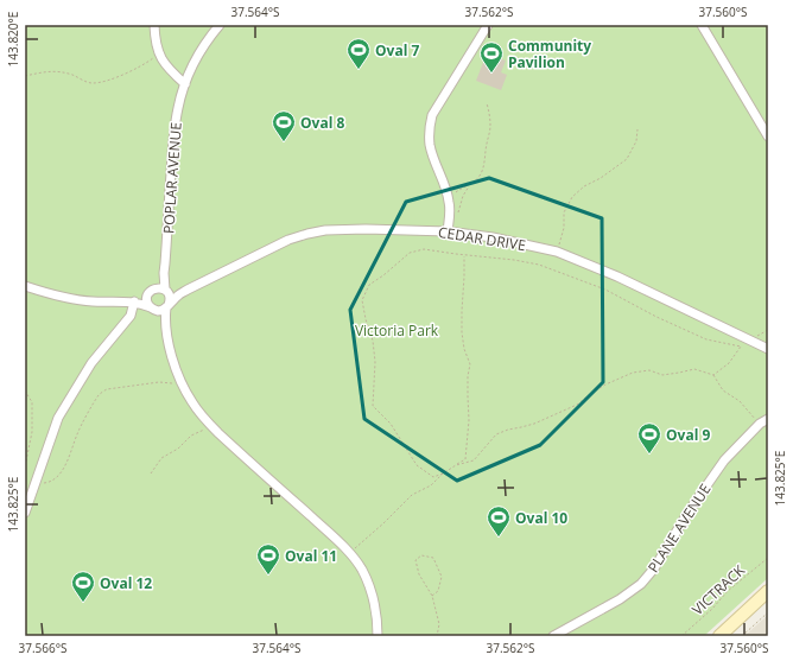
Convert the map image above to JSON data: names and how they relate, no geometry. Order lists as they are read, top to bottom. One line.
{"streets":{"street":["POPLAR AVENUE","CEDAR DRIVE","PLANE AVENUE"],"path":["VICTRACK"]},"crossings":[["POPLAR AVENUE","CEDAR DRIVE"]],"parks":["Victoria Park"],"places":{"sports":["Oval 7","Community Pavilion","Oval 8","Oval 9","Oval 10","Oval 11","Oval 12"]},"coordinates":["37.564°S","37.562°S","37.560°S","143.820°E","143.825°E","37.566°S"]}
